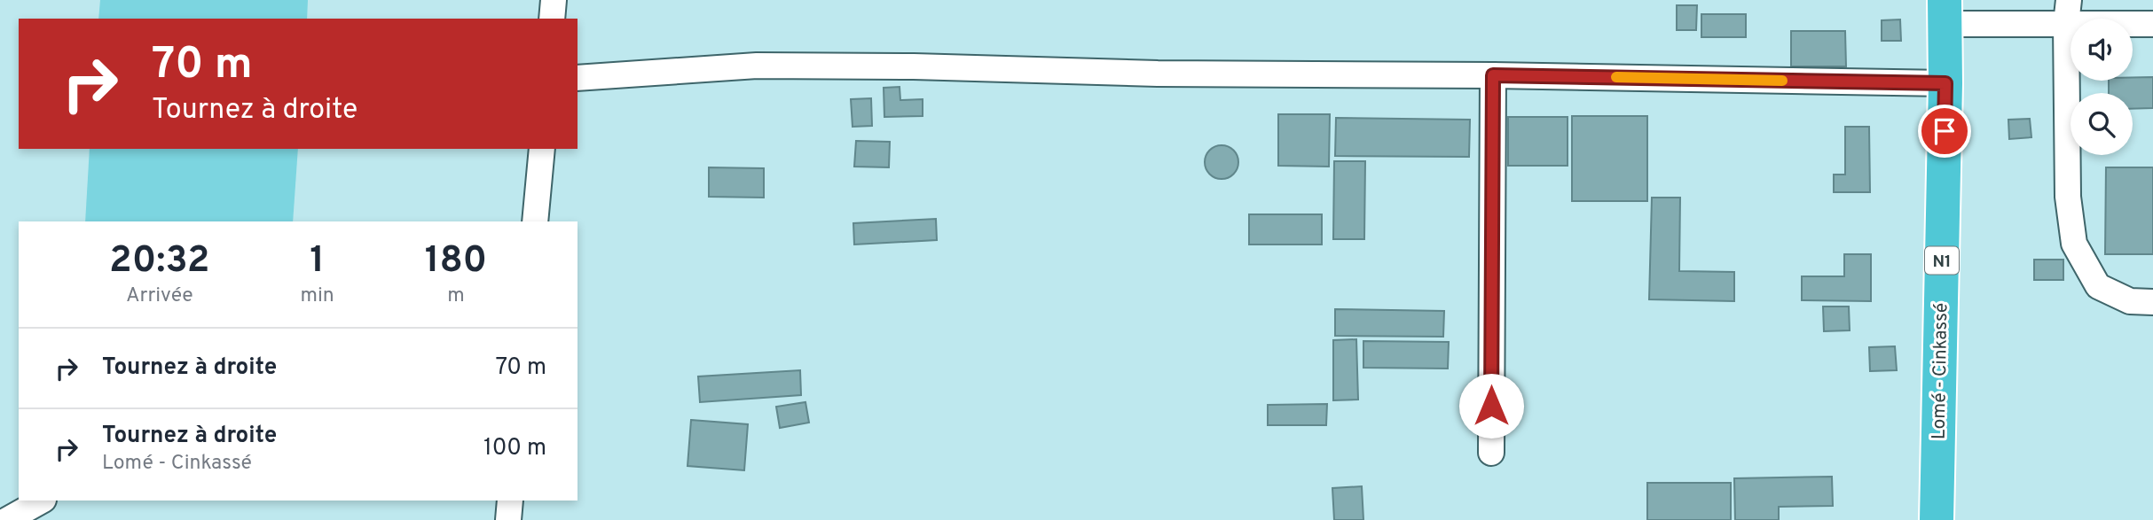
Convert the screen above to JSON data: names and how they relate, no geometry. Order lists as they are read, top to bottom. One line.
{"streets":{"highway":["N1","Lomé - Cinkassé"]},"page":{"turn":["70 m","Tournez à droite"],"eta":["20:32","Arrivée","1","min","180","m"],"list":[{"name":"Tournez à droite","value":"70 m"},{"name":"Tournez à droite","note":"Lomé - Cinkassé","value":"100 m"}]}}
